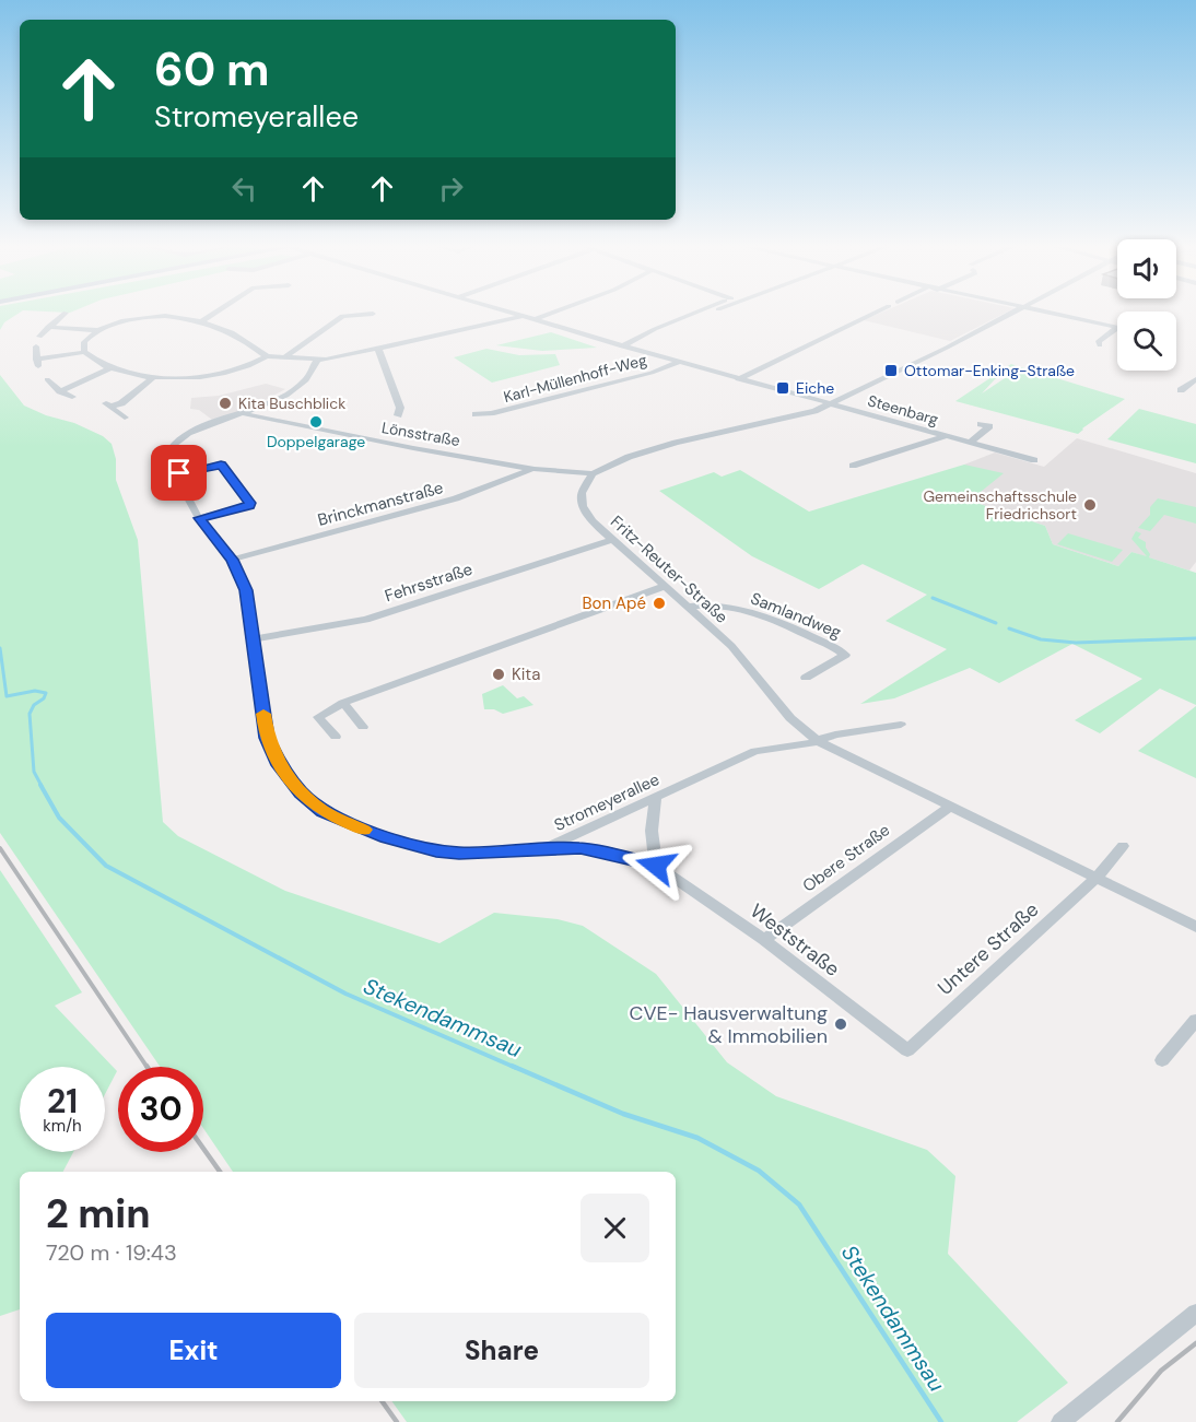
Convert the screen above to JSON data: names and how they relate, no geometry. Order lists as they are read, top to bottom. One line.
{"streets":{"street":["Karl-Müllenhoff-Weg","Steenbarg","Lönsstraße","Brinckmanstraße","Fritz-Reuter-Straße","Fehrsstraße","Samlandweg","Stromeyerallee","Obere Straße","Weststraße","Untere Straße"]},"crossings":[["Lönsstraße","Brinckmanstraße"],["Lönsstraße","Fritz-Reuter-Straße"],["Brinckmanstraße","Stromeyerallee"],["Fritz-Reuter-Straße","Fehrsstraße"],["Fritz-Reuter-Straße","Samlandweg"],["Fritz-Reuter-Straße","Stromeyerallee"],["Fritz-Reuter-Straße","Obere Straße"],["Fritz-Reuter-Straße","Untere Straße"],["Fehrsstraße","Stromeyerallee"],["Stromeyerallee","Weststraße"],["Obere Straße","Weststraße"],["Weststraße","Untere Straße"]],"water":["Stekendammsau"],"places":{"transit":["Ottomar-Enking-Straße","Eiche"],"other":["Kita Buschblick","Doppelgarage","Gemeinschaftsschule Friedrichsort","Bon Apé","Kita","CVE- Hausverwaltung & Immobilien"]},"page":{"turn":["60 m","Stromeyerallee"],"speed":"21 km/h","limit":"30","heading":["2 min","720 m · 19:43"],"buttons":["Exit","Share"]}}
